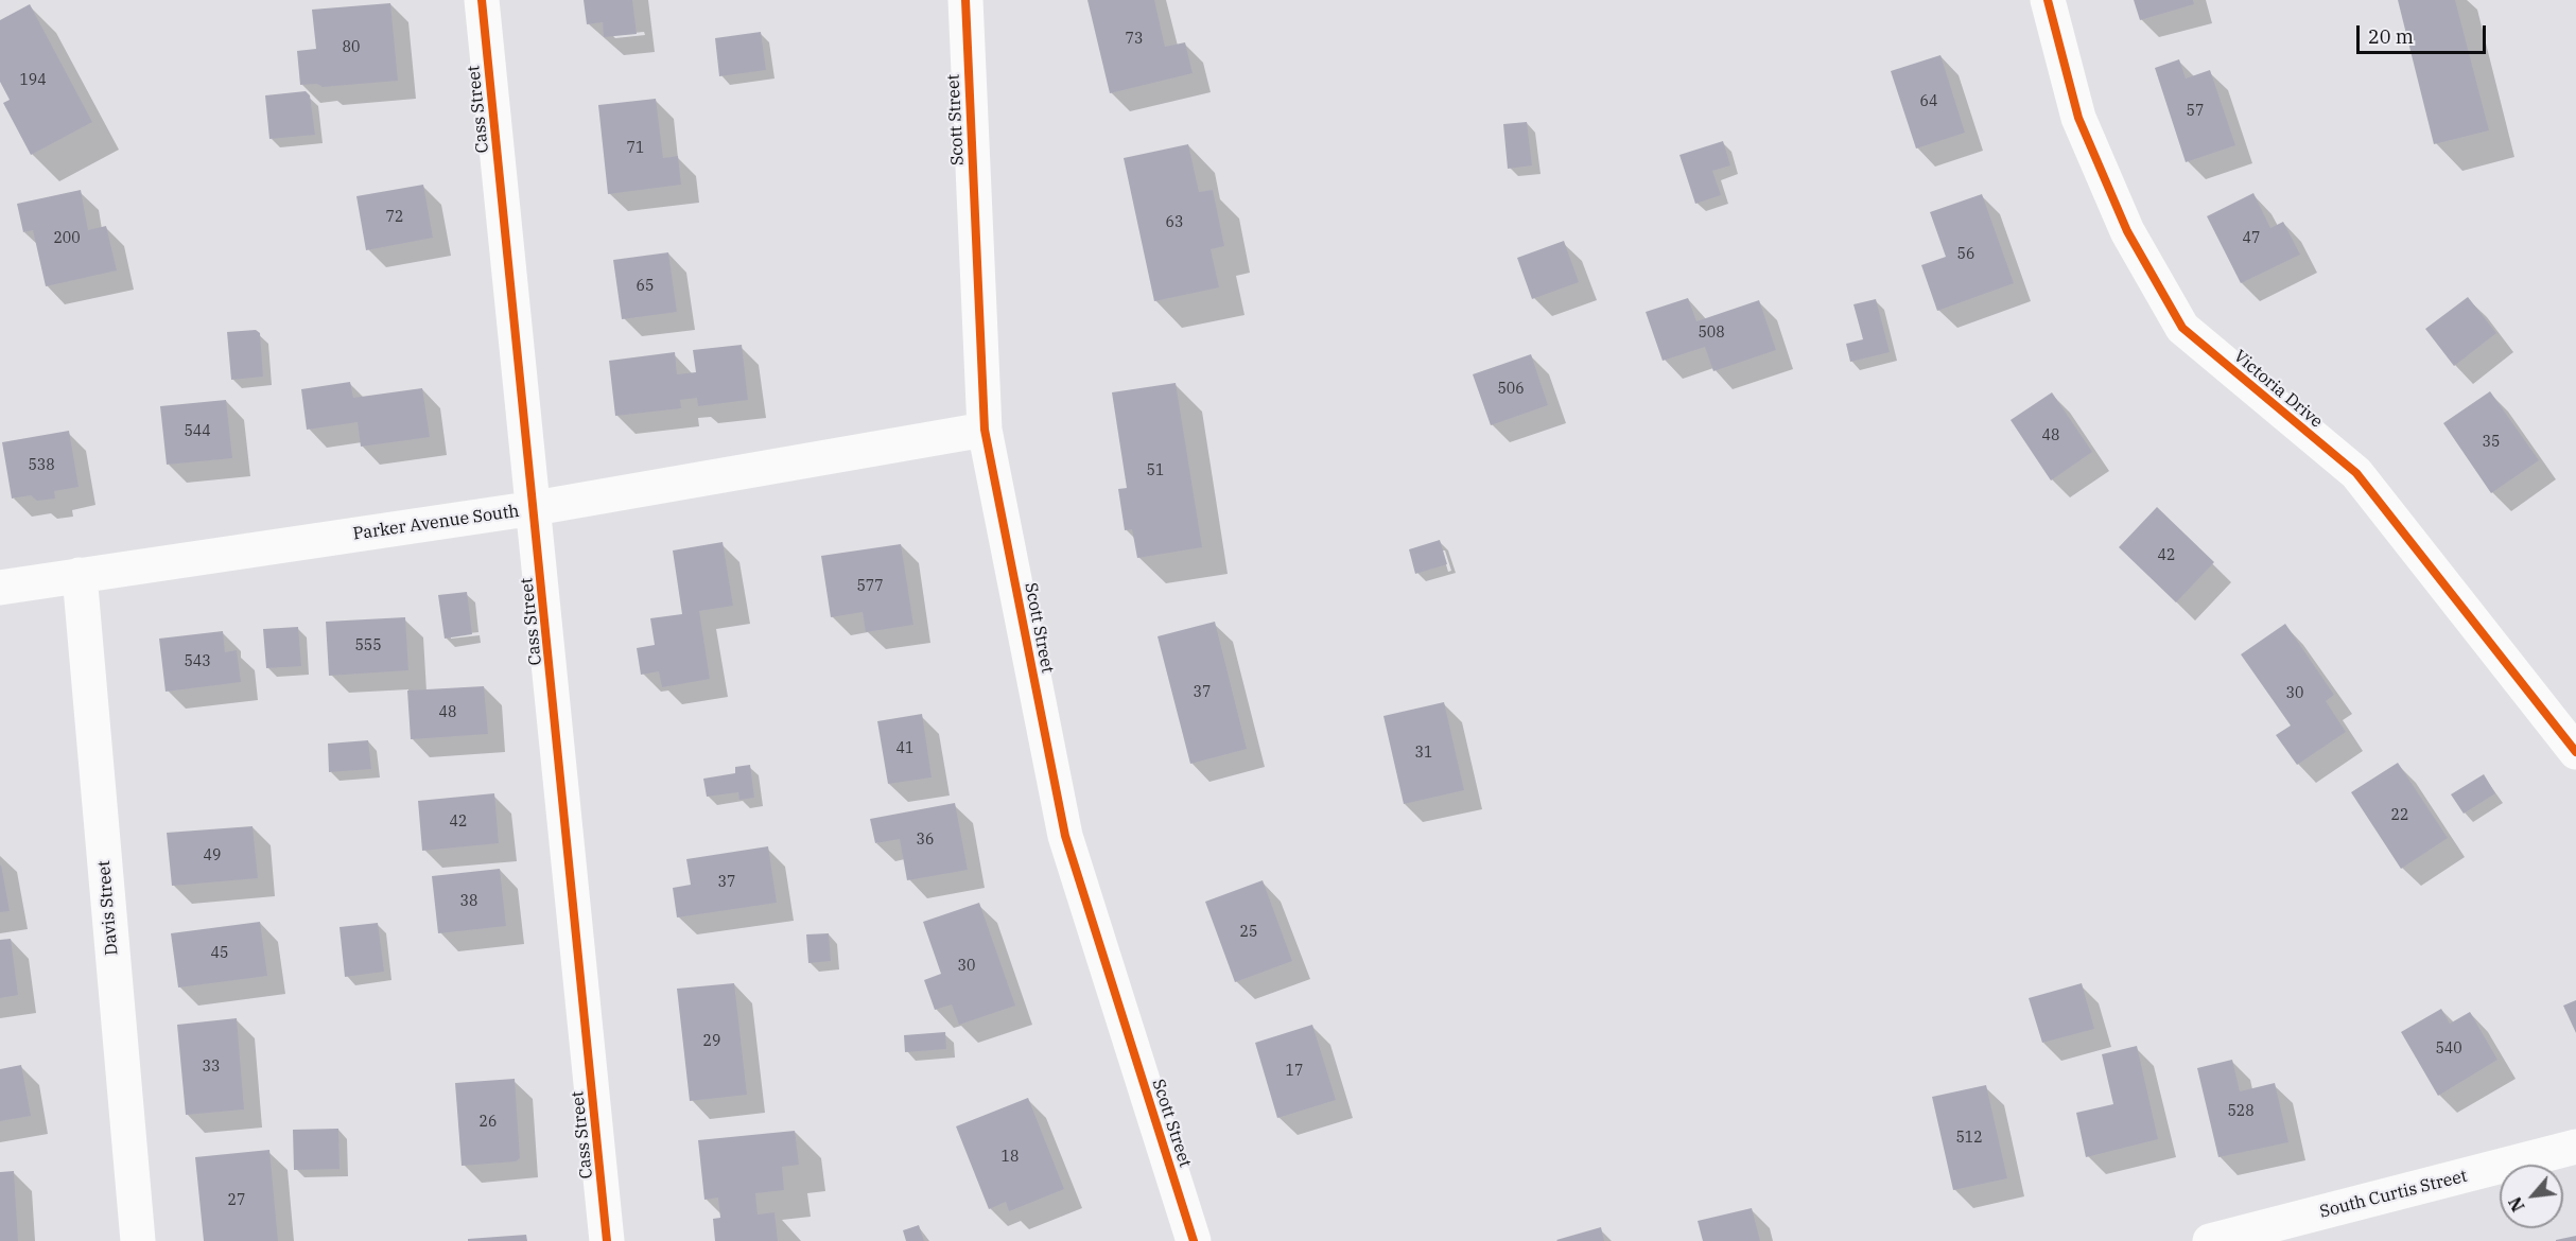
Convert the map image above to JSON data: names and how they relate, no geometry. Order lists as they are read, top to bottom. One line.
{"streets":{"street":["Cass Street","Scott Street","Victoria Drive","Parker Avenue South","Davis Street","South Curtis Street"]},"crossings":[["Cass Street","Parker Avenue South"],["Scott Street","Parker Avenue South"],["Parker Avenue South","Davis Street"]],"house_numbers":["73","80","194","64","57","71","72","63","200","47","56","65","508","506","544","48","35","538","51","42","577","555","543","37","30","48","41","31","22","42","36","49","37","38","25","45","30","29","540","33","17","528","26","512","18","27"],"scale_bar":"20 m","north":"bottom left"}
